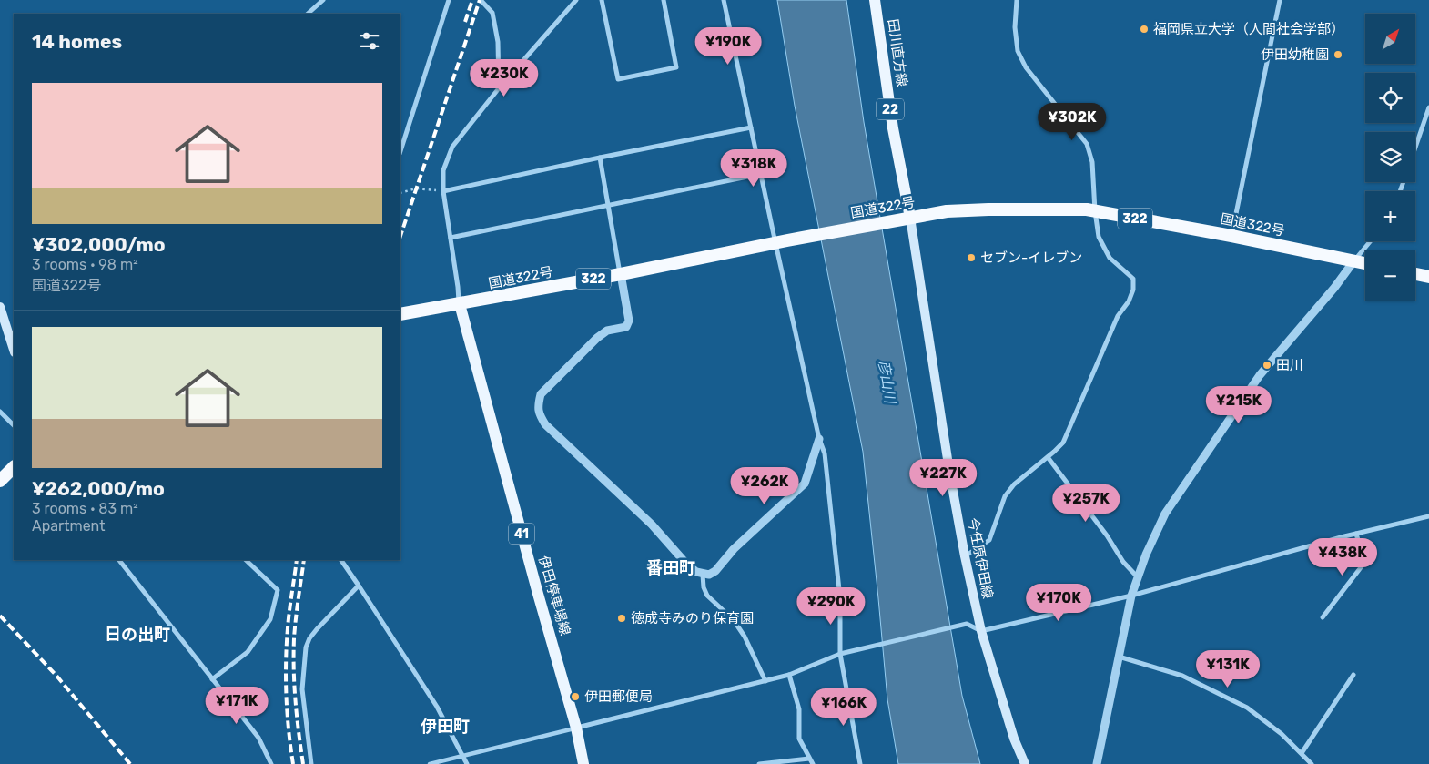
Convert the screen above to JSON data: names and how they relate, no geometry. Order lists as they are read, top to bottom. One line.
{"streets":{"highway":["国道322号","322"],"main road":["田川直方線","22","41","今任原伊田線","伊田停車場線"]},"crossings":[["田川直方線","国道322号"],["田川直方線","今任原伊田線"],["国道322号","今任原伊田線"],["国道322号","伊田停車場線"]],"districts":["番田町","日の出町","伊田町"],"water":["彦山川"],"places":["福岡県立大学（人間社会学部）","伊田幼稚園","セブン-イレブン","田川","徳成寺みのり保育園","伊田郵便局"],"north":"top right","page":{"map_buttons":["+","−"],"heading":"14 homes","price":["¥190K","¥230K","¥302K","¥318K","¥215K","¥227K","¥262K","¥257K","¥438K","¥170K","¥290K","¥131K","¥171K","¥166K"],"list":[{"name":"¥302,000/mo","note":"3 rooms · 98 m² · 国道322号"},{"name":"¥262,000/mo","note":"3 rooms · 83 m² · Apartment"}]}}
